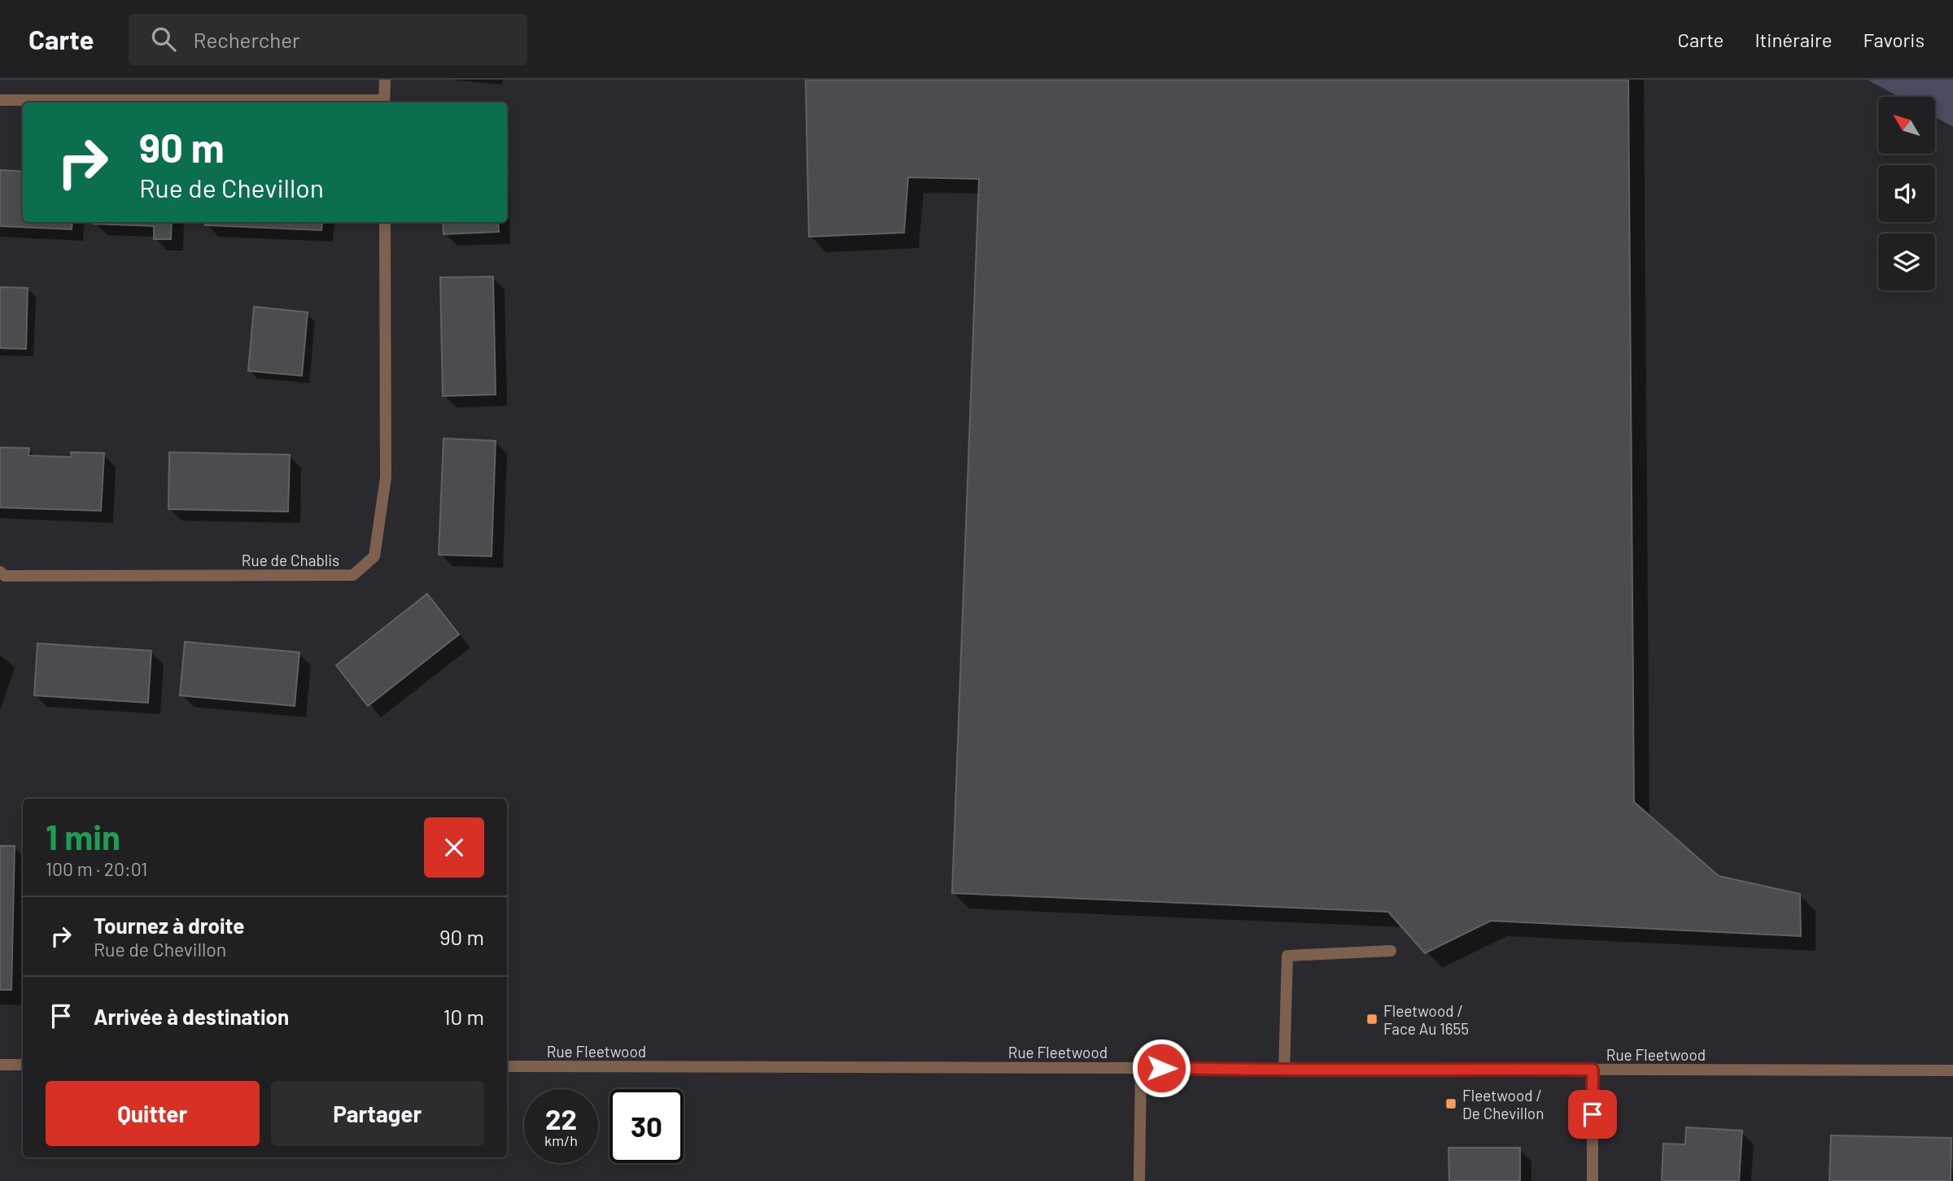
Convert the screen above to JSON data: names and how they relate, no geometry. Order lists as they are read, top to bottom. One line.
{"streets":{"street":["Rue de Chablis","Rue Fleetwood"]},"places":{"transit":["Fleetwood / Face Au 1655","Fleetwood / De Chevillon"]},"north":"top left","page":{"header":"Carte","search":"Rechercher","nav":["Carte","Itinéraire","Favoris"],"turn":["90 m","Rue de Chevillon"],"heading":["1 min","100 m · 20:01"],"list":[{"name":"Tournez à droite","note":"Rue de Chevillon","value":"90 m"},{"name":"Arrivée à destination","value":"10 m"}],"buttons":["Quitter","Partager"],"speed":"22 km/h","limit":"30"}}
